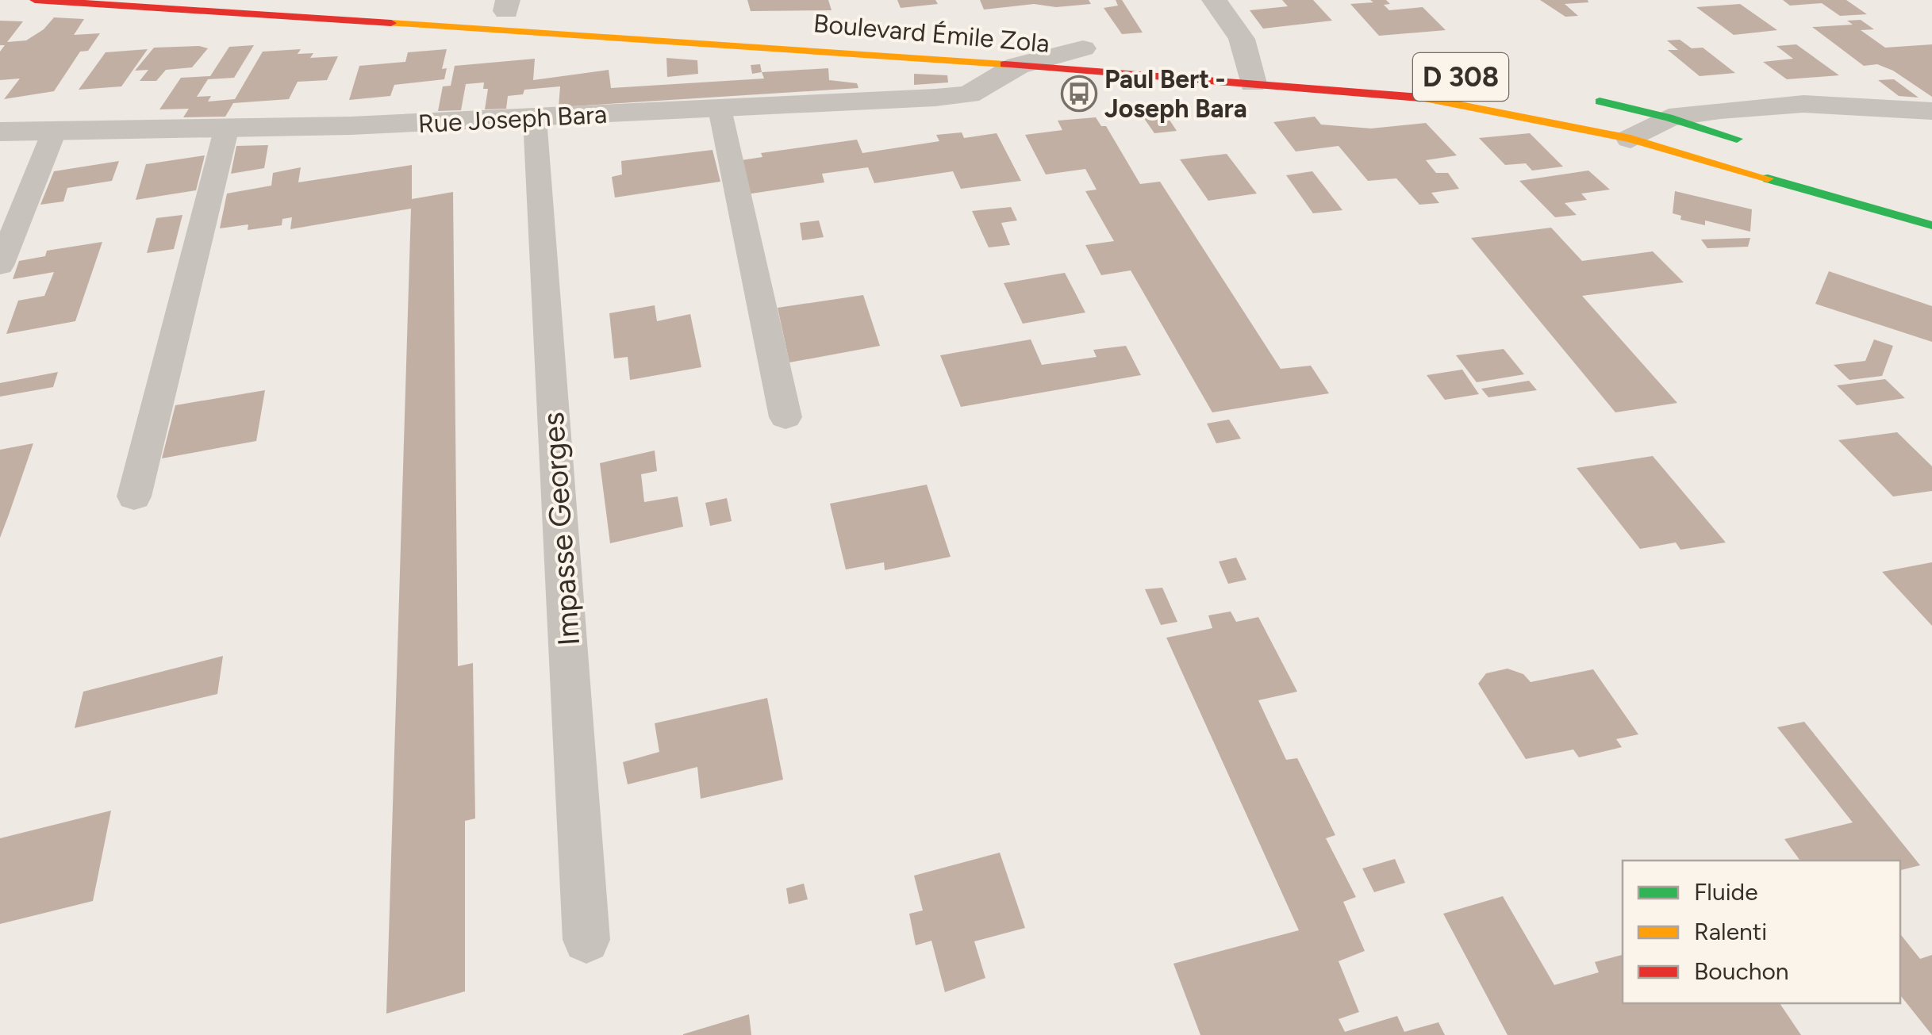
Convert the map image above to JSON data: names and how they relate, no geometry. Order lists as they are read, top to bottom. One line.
{"streets":{"main road":["Boulevard Émile Zola","D 308"],"street":["Rue Joseph Bara"],"lane":["Impasse Georges"]},"crossings":[["Boulevard Émile Zola","D 308"],["Boulevard Émile Zola","Rue Joseph Bara"],["Rue Joseph Bara","Impasse Georges"]],"places":{"bus stop":["Paul Bert - Joseph Bara"]},"legend":["Fluide","Ralenti","Bouchon"]}
